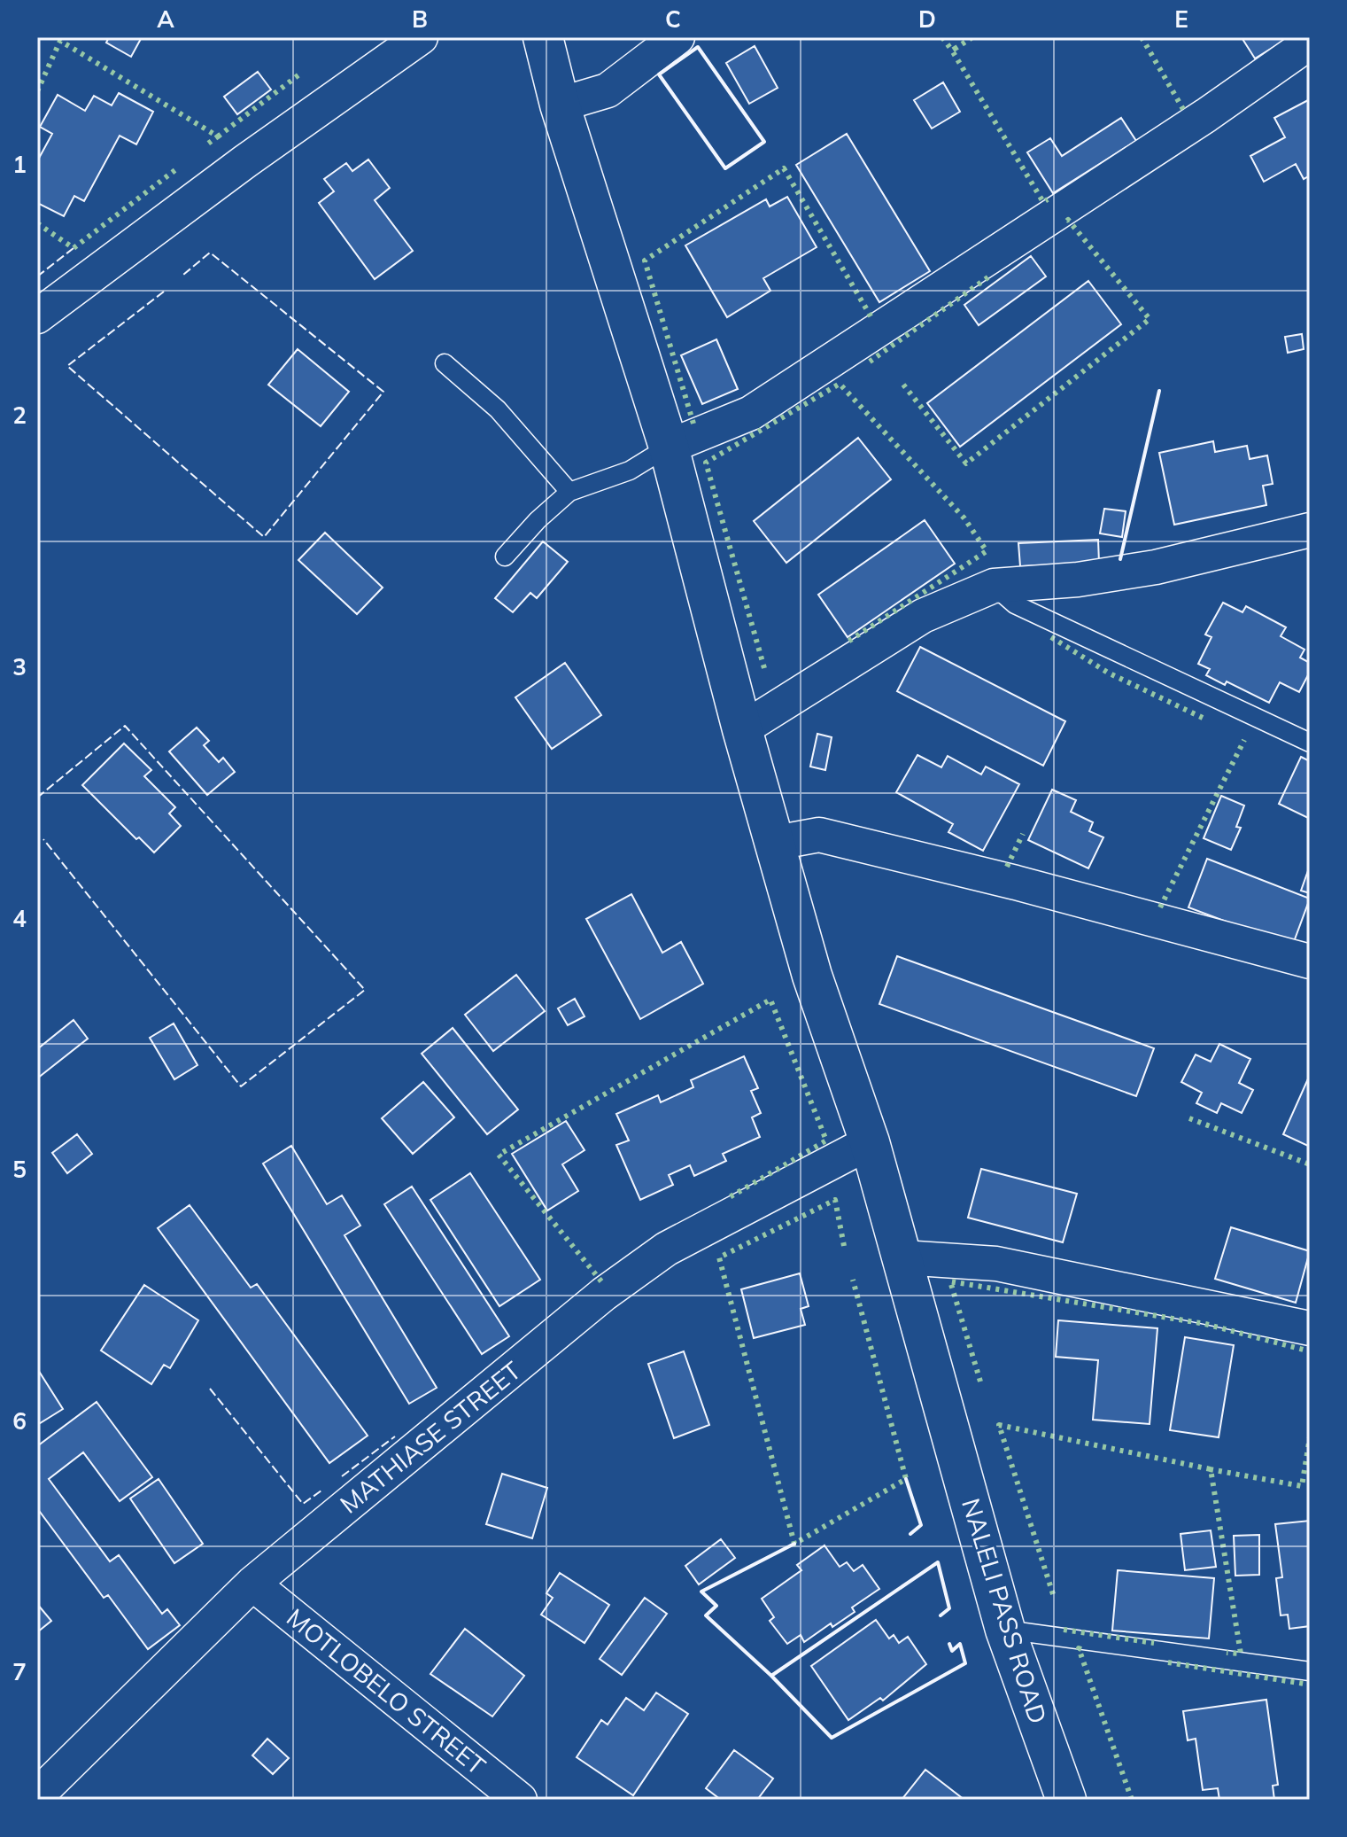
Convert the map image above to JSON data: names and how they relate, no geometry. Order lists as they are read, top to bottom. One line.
{"streets":{"main road":["NALELI PASS ROAD"],"street":["MATHIASE STREET","MOTLOBELO STREET"]},"crossings":[["MATHIASE STREET","NALELI PASS ROAD"],["MATHIASE STREET","MOTLOBELO STREET"]],"grid":{"columns":["A","B","C","D","E"],"rows":["1","2","3","4","5","6","7"]}}
